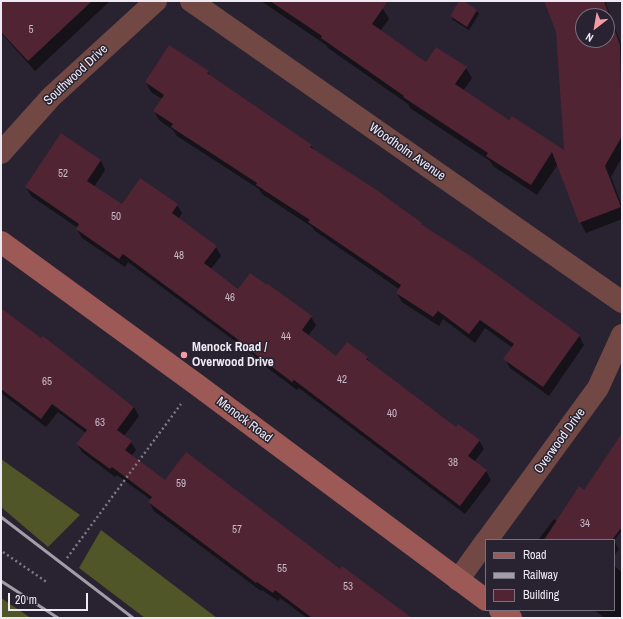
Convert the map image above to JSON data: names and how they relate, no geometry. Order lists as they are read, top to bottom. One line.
{"streets":{"street":["Southwood Drive","Woodholm Avenue","Menock Road","Overwood Drive"]},"crossings":[["Menock Road","Overwood Drive"]],"places":["Menock Road / Overwood Drive"],"house_numbers":["5","52","50","48","46","44","42","65","40","63","38","59","34","57","55","53"],"legend":["Road","Railway","Building"],"scale_bar":"20 m","north":"bottom left"}
